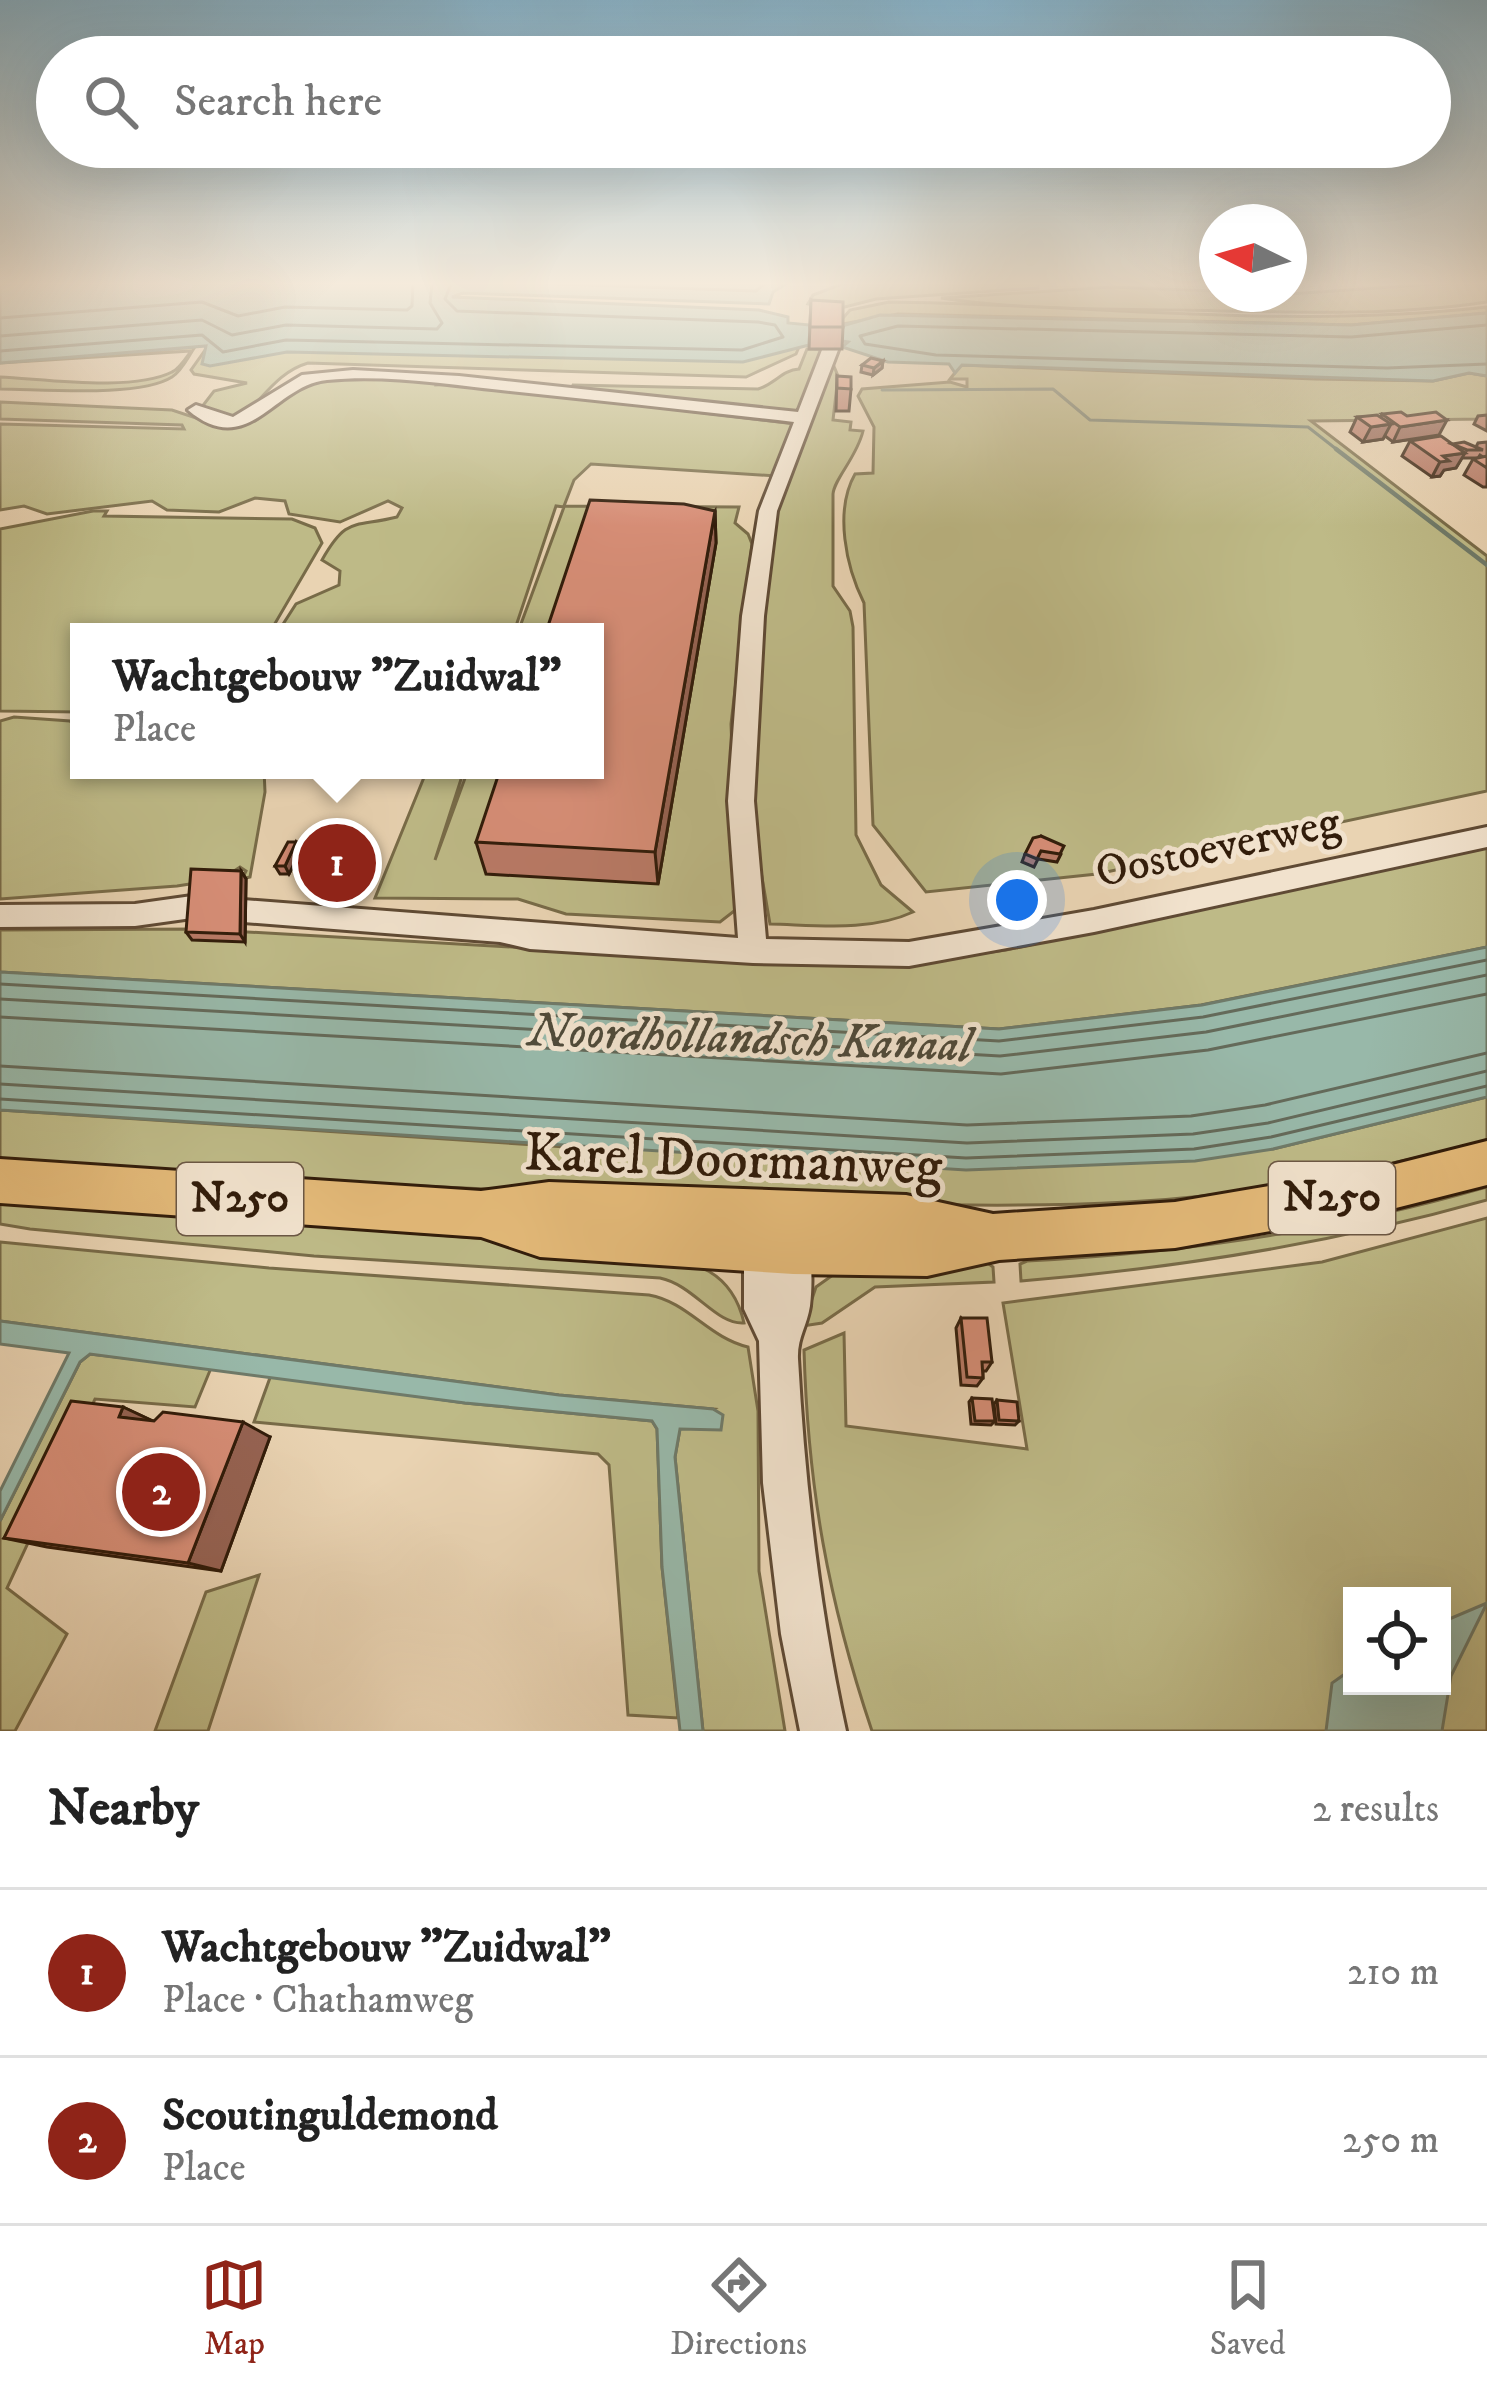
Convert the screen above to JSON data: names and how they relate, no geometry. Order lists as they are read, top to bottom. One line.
{"streets":{"main road":["Karel Doormanweg","N250"],"street":["Oostoeverweg"]},"water":["Noordhollandsch Kanaal"],"north":"left","page":{"search":"Search here","popup":["Wachtgebouw \"Zuidwal\"","Place"],"pins":["1","2"],"heading":["Nearby","2 results"],"list":[{"mark":"1","name":"Wachtgebouw \"Zuidwal\"","note":"Place · Chathamweg","value":"210 m"},{"mark":"2","name":"Scoutinguldemond","note":"Place","value":"250 m"}],"nav":["Map","Directions","Saved"]}}
